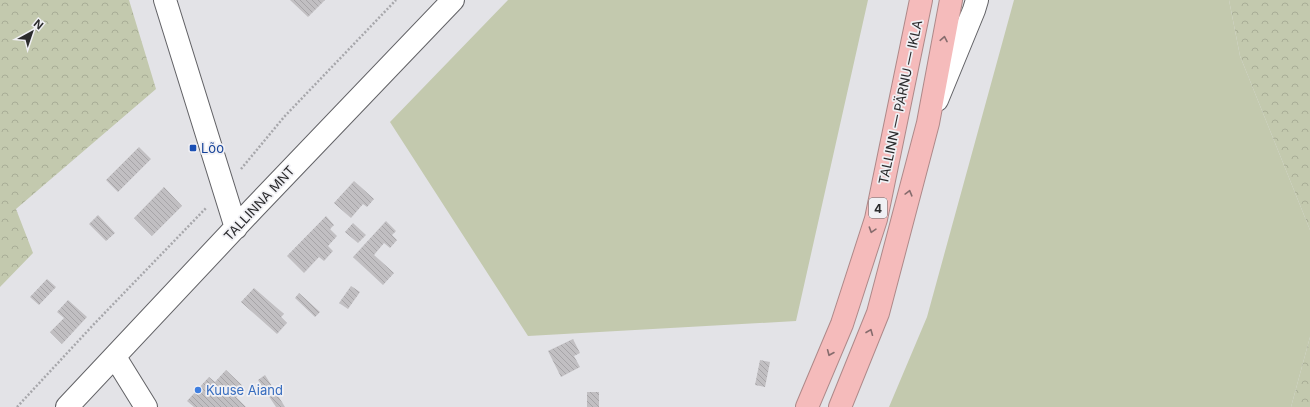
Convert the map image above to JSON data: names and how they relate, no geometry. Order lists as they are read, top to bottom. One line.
{"streets":{"highway":["TALLINN — PÄRNU — IKLA","4"],"street":["TALLINNA MNT"]},"places":{"transit":["Lõo"],"other":["Kuuse Aiand"]},"north":"top right"}
